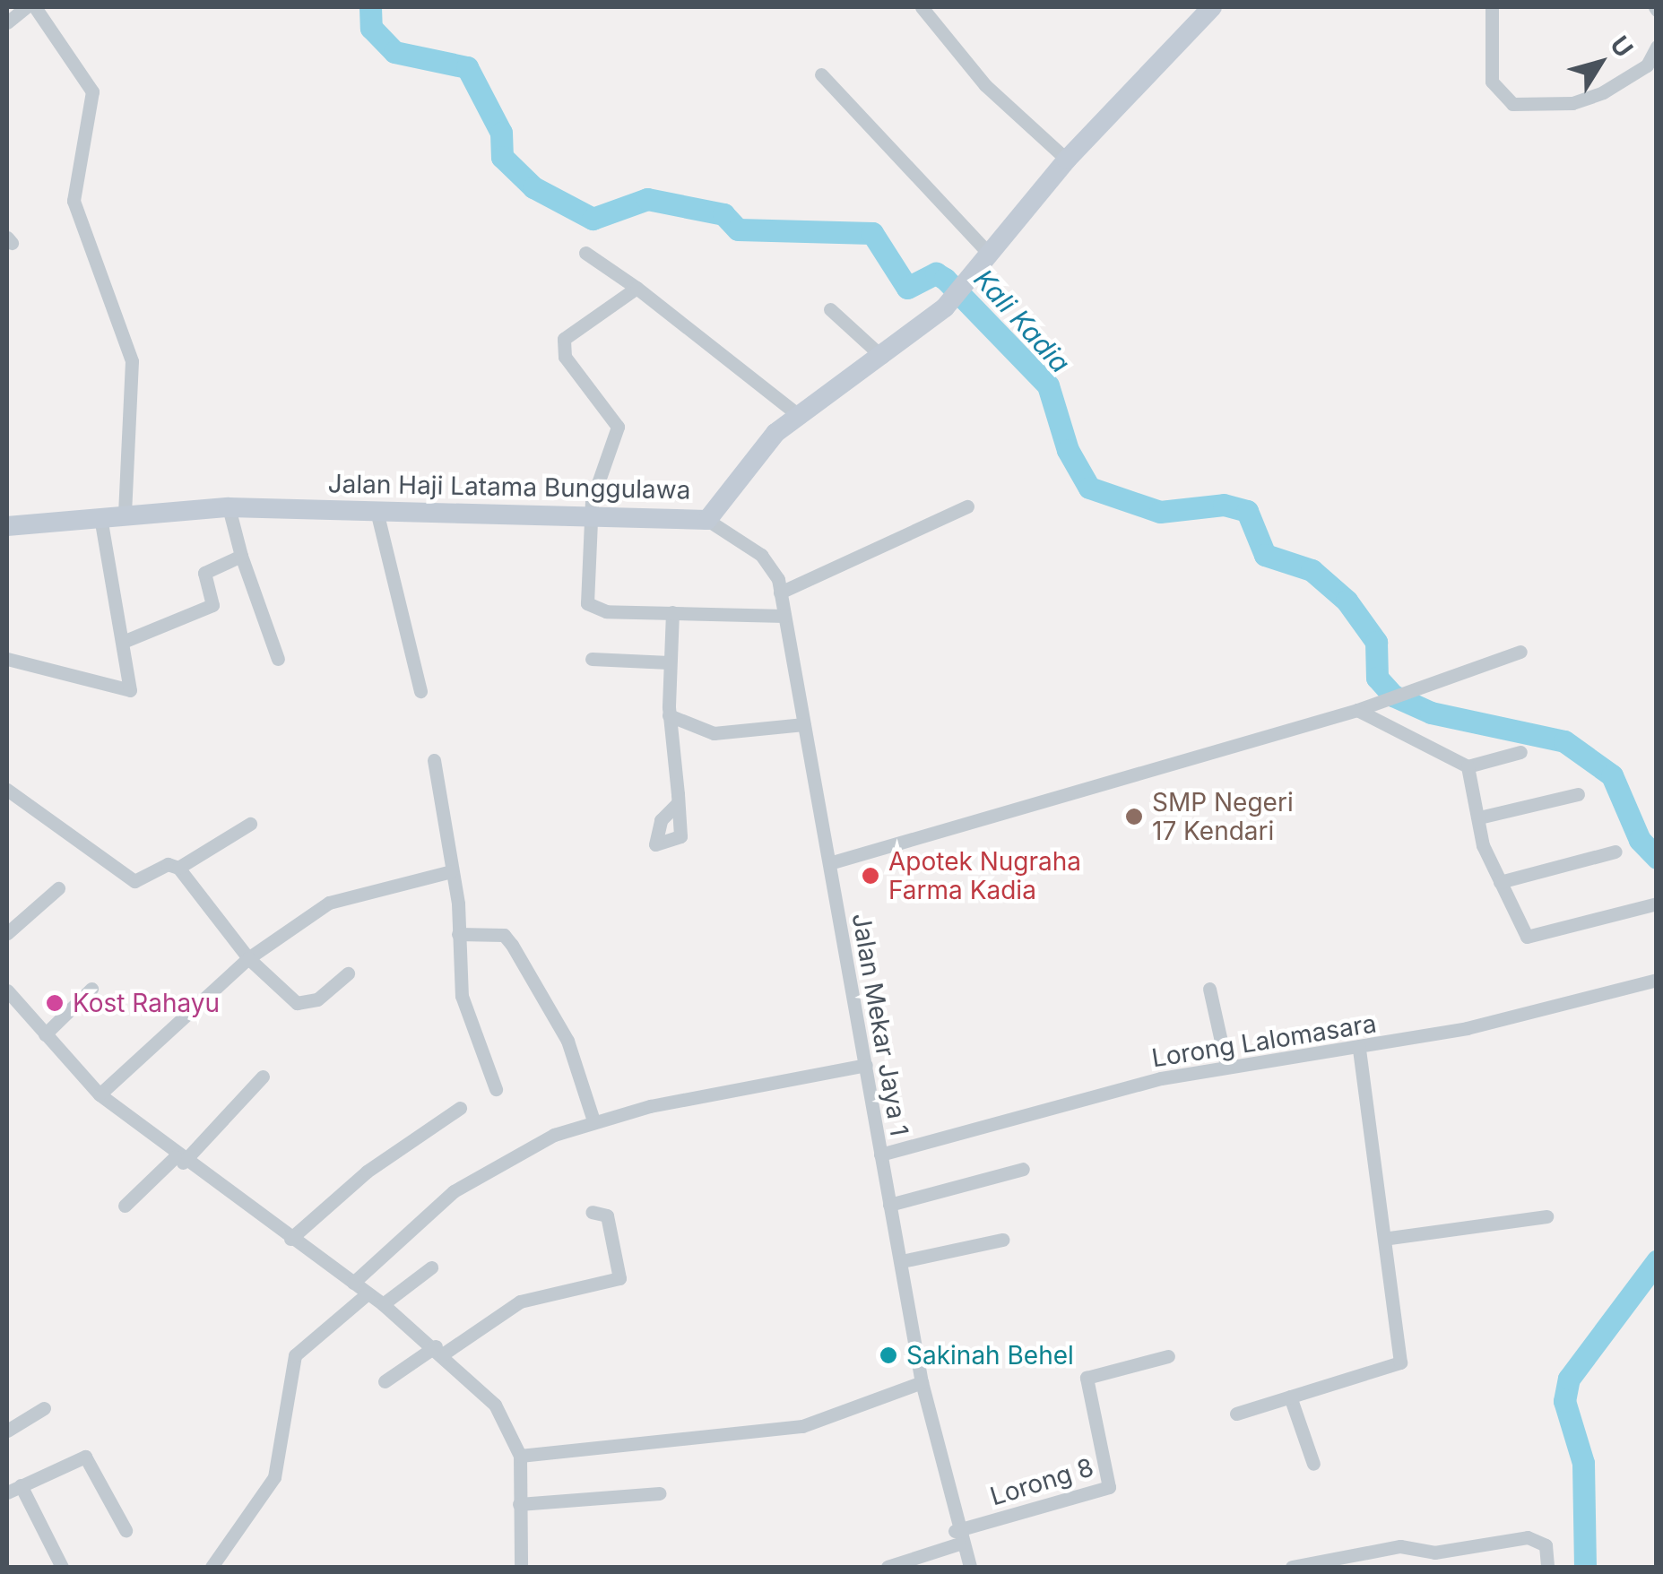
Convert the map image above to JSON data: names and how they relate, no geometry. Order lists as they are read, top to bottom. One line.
{"streets":{"main road":["Jalan Haji Latama Bunggulawa"],"street":["Jalan Mekar Jaya 1","Lorong Lalomasara","Lorong 8"]},"crossings":[["Jalan Haji Latama Bunggulawa","Jalan Mekar Jaya 1"],["Jalan Mekar Jaya 1","Lorong Lalomasara"],["Jalan Mekar Jaya 1","Lorong 8"]],"water":["Kali Kadia"],"places":["SMP Negeri 17 Kendari","Apotek Nugraha Farma Kadia","Kost Rahayu","Sakinah Behel"],"north":"top right"}
